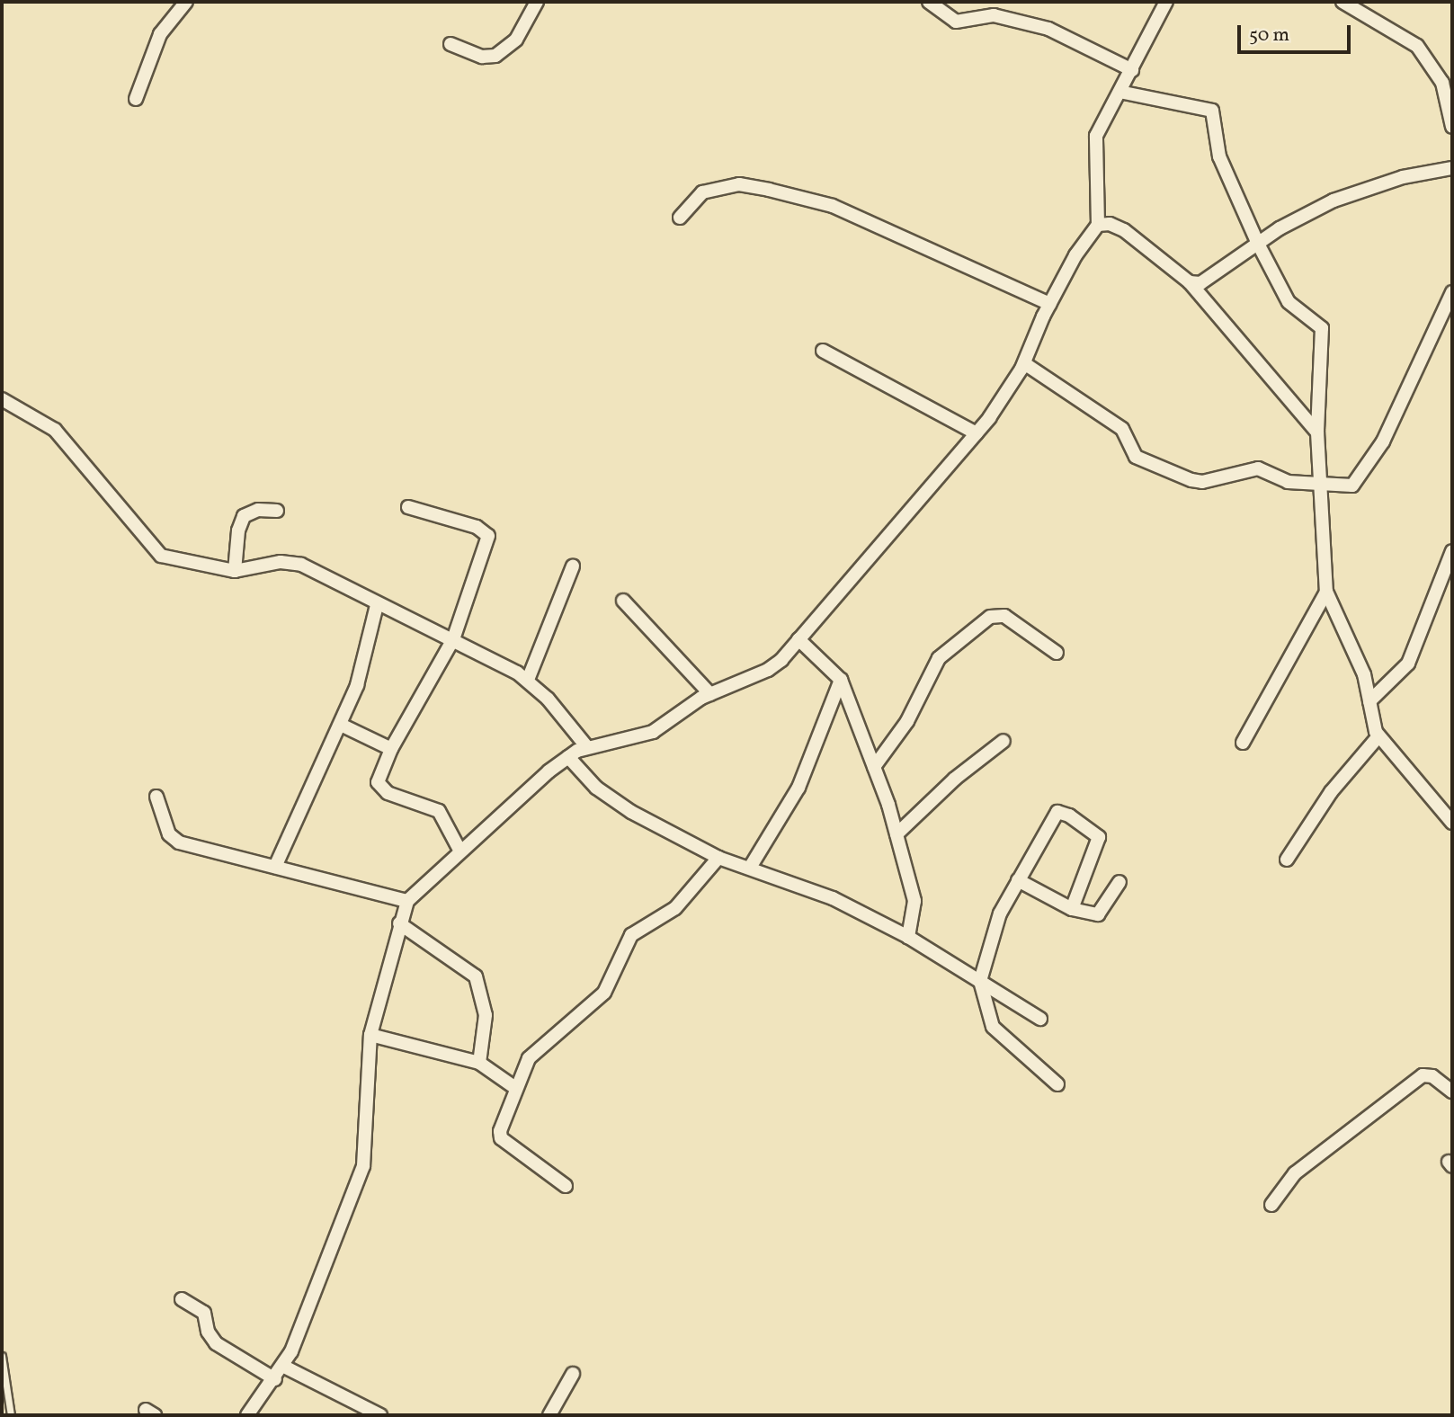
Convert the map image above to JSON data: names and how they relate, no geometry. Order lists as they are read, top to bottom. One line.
{"scale_bar":"50 m"}
